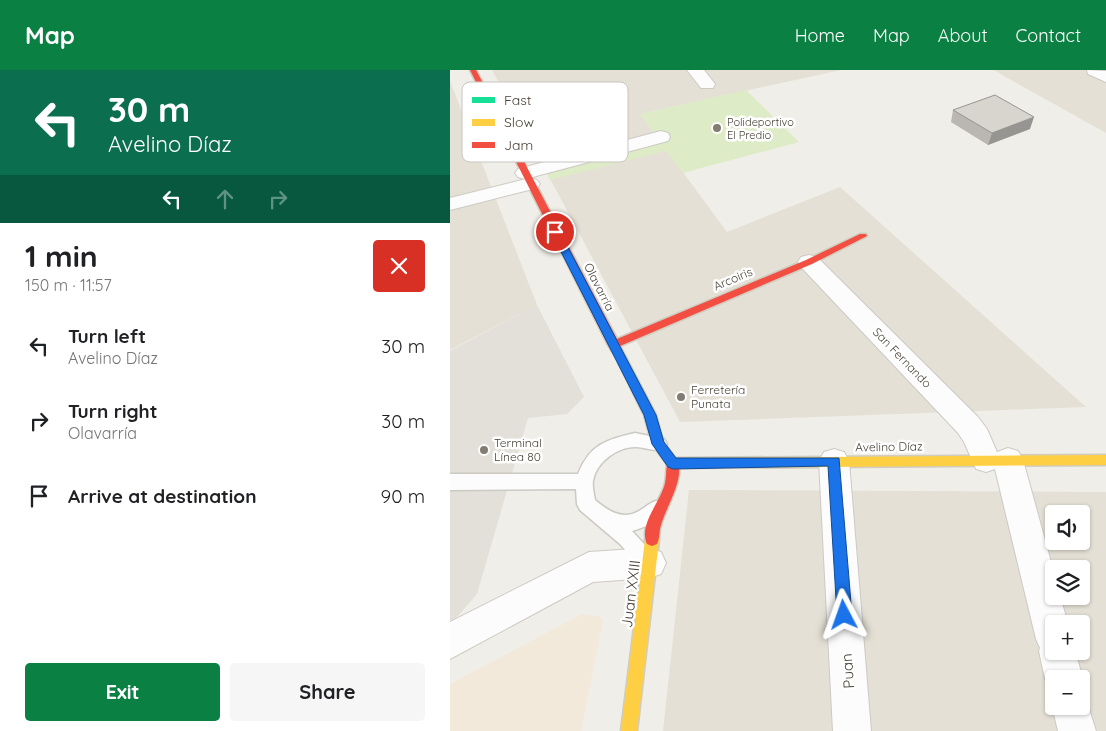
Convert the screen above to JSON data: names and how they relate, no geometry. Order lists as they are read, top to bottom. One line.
{"streets":{"street":["Arcoiris","Olavarría","San Fernando","Avelino Díaz","Juan XXIII","Puan"]},"crossings":[["Arcoiris","Olavarría"],["Arcoiris","San Fernando"],["Olavarría","Avelino Díaz"],["Olavarría","Juan XXIII"],["San Fernando","Avelino Díaz"],["Avelino Díaz","Juan XXIII"],["Avelino Díaz","Puan"]],"places":["Polideportivo El Predio","Ferretería Punata","Terminal Línea 80"],"legend":["Fast","Slow","Jam"],"page":{"header":"Map","nav":["Home","Map","About","Contact"],"turn":["30 m","Avelino Díaz"],"heading":["1 min","150 m · 11:57"],"list":[{"name":"Turn left","note":"Avelino Díaz","value":"30 m"},{"name":"Turn right","note":"Olavarría","value":"30 m"},{"name":"Arrive at destination","value":"90 m"}],"map_buttons":["+","−"],"buttons":["Exit","Share"]}}
